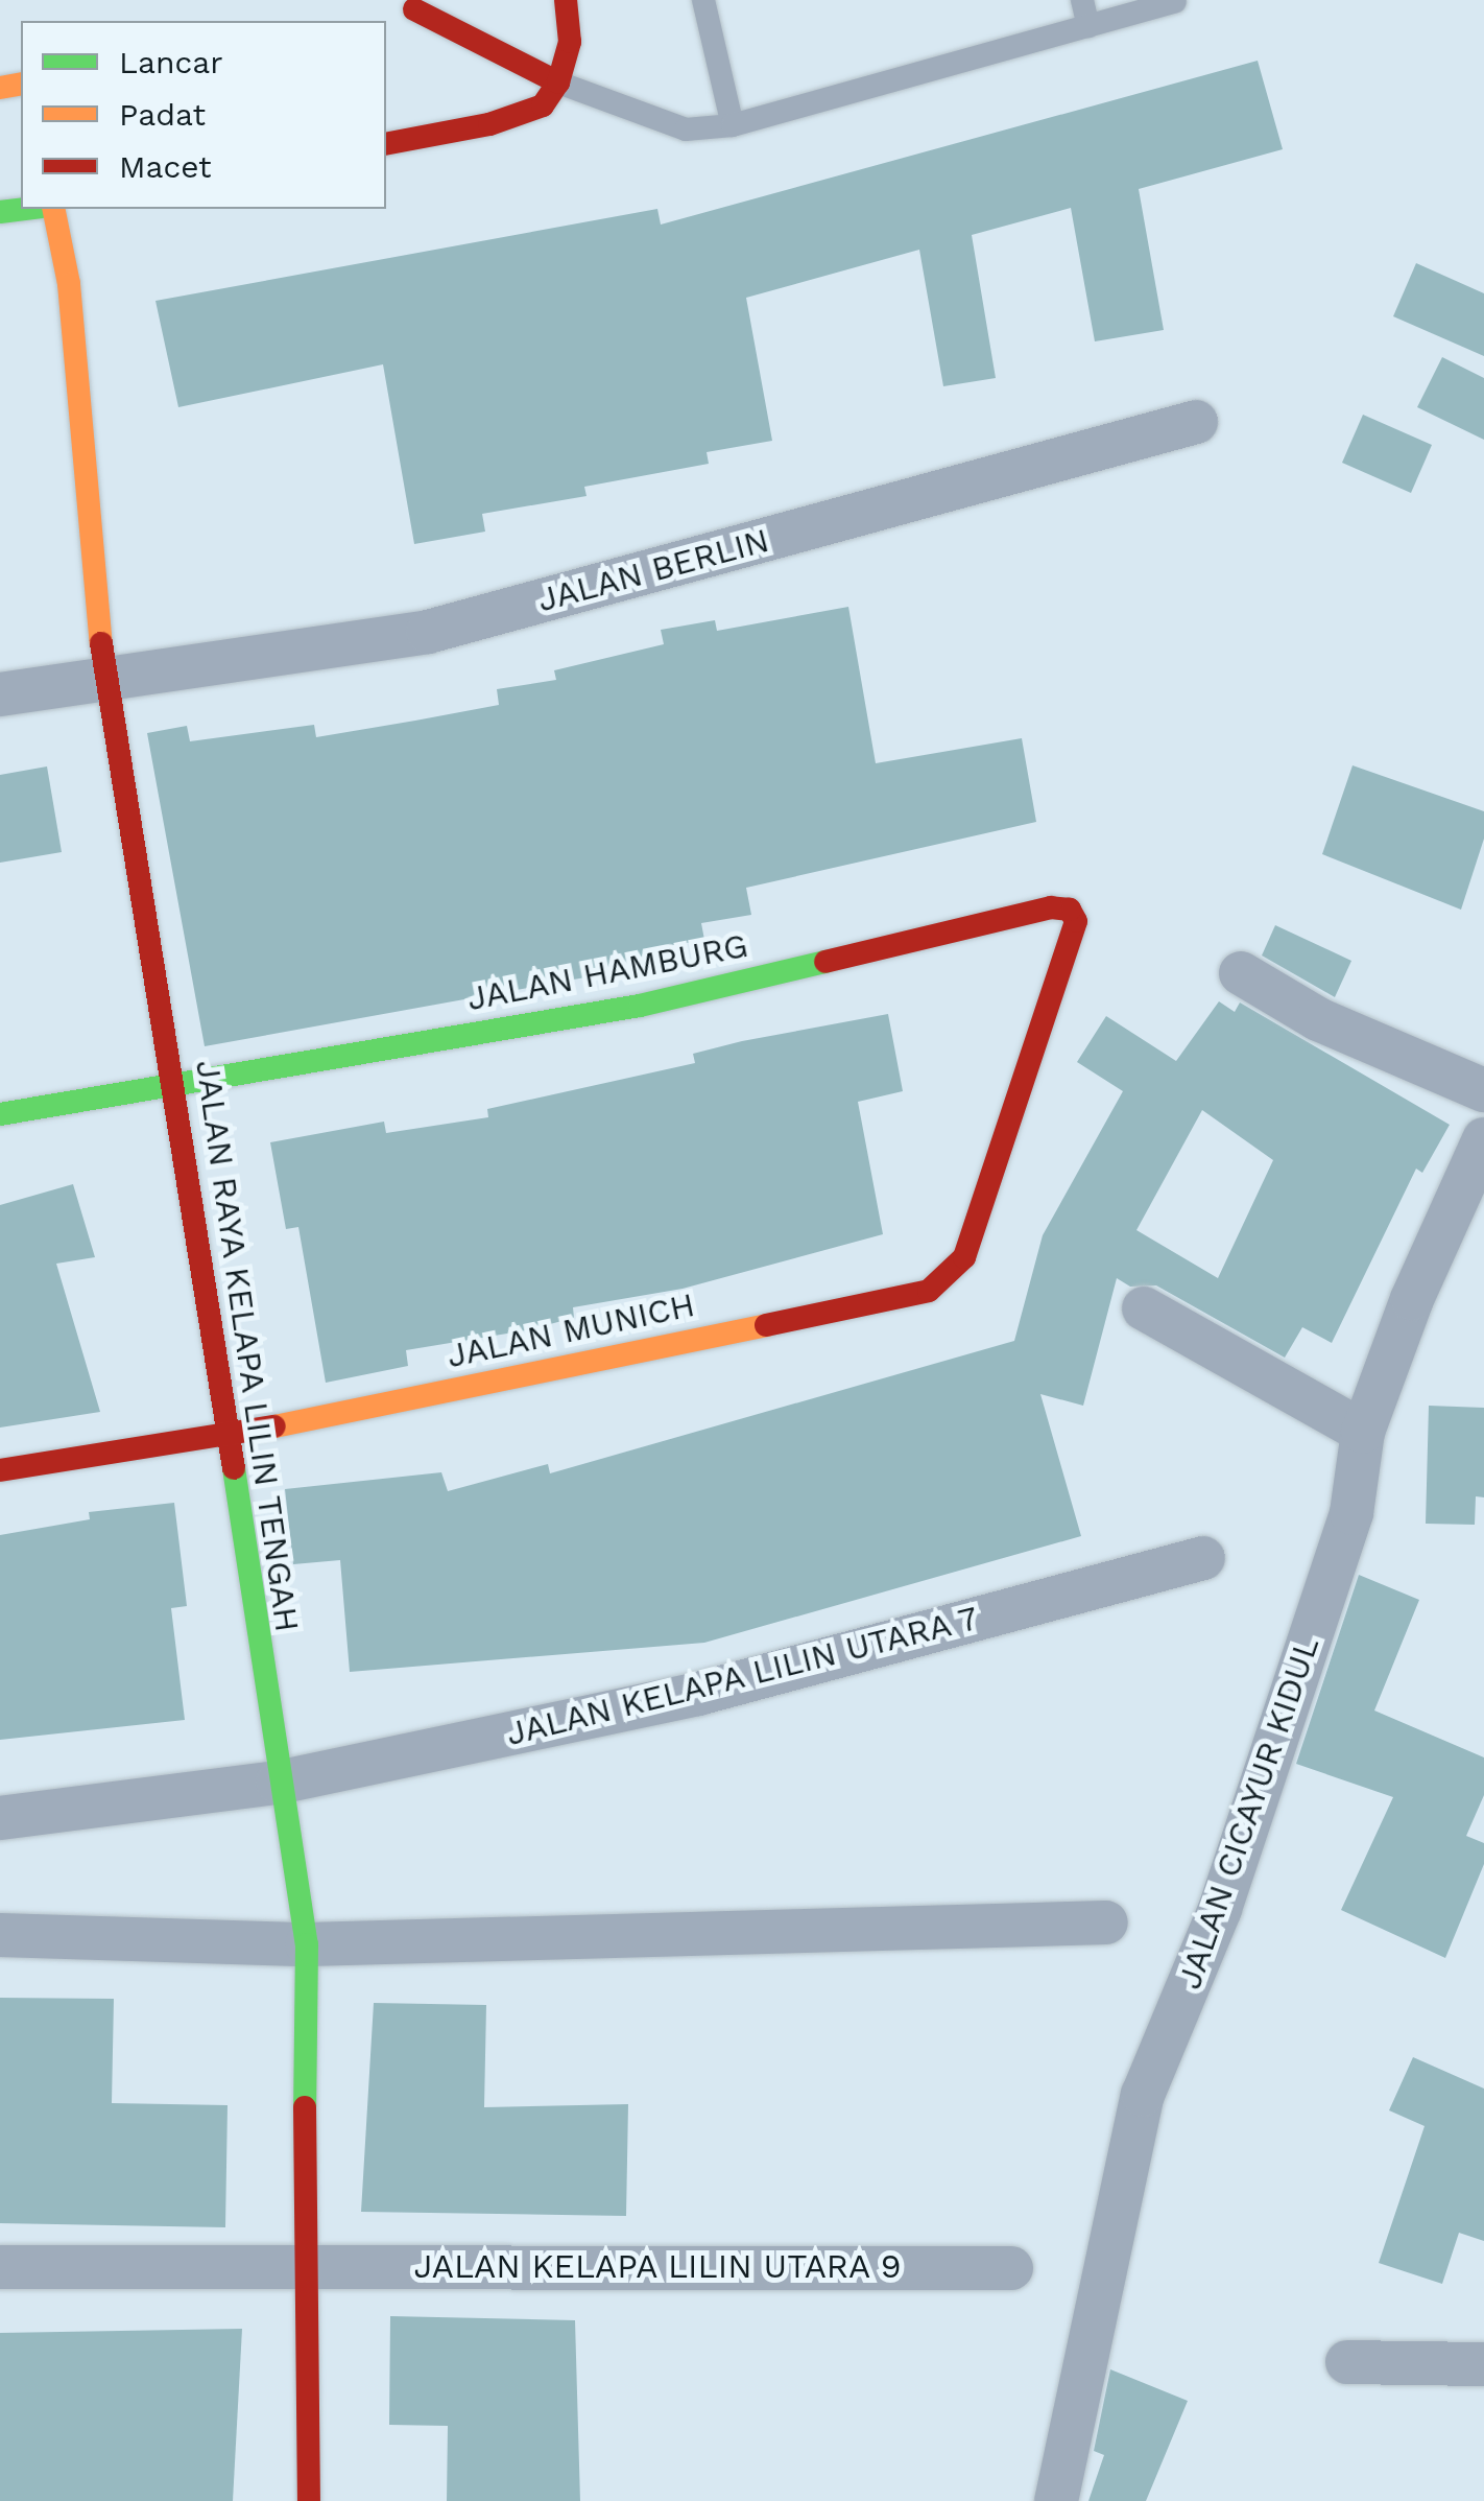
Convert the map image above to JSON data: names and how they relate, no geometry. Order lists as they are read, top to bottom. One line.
{"streets":{"street":["JALAN BERLIN","JALAN HAMBURG","JALAN MUNICH","JALAN RAYA KELAPA LILIN TENGAH","JALAN KELAPA LILIN UTARA 7","JALAN CICAYUR KIDUL","JALAN KELAPA LILIN UTARA 9"]},"crossings":[["JALAN BERLIN","JALAN RAYA KELAPA LILIN TENGAH"],["JALAN HAMBURG","JALAN MUNICH"],["JALAN HAMBURG","JALAN RAYA KELAPA LILIN TENGAH"],["JALAN MUNICH","JALAN RAYA KELAPA LILIN TENGAH"],["JALAN RAYA KELAPA LILIN TENGAH","JALAN KELAPA LILIN UTARA 7"],["JALAN RAYA KELAPA LILIN TENGAH","JALAN KELAPA LILIN UTARA 9"]],"legend":["Lancar","Padat","Macet"]}
